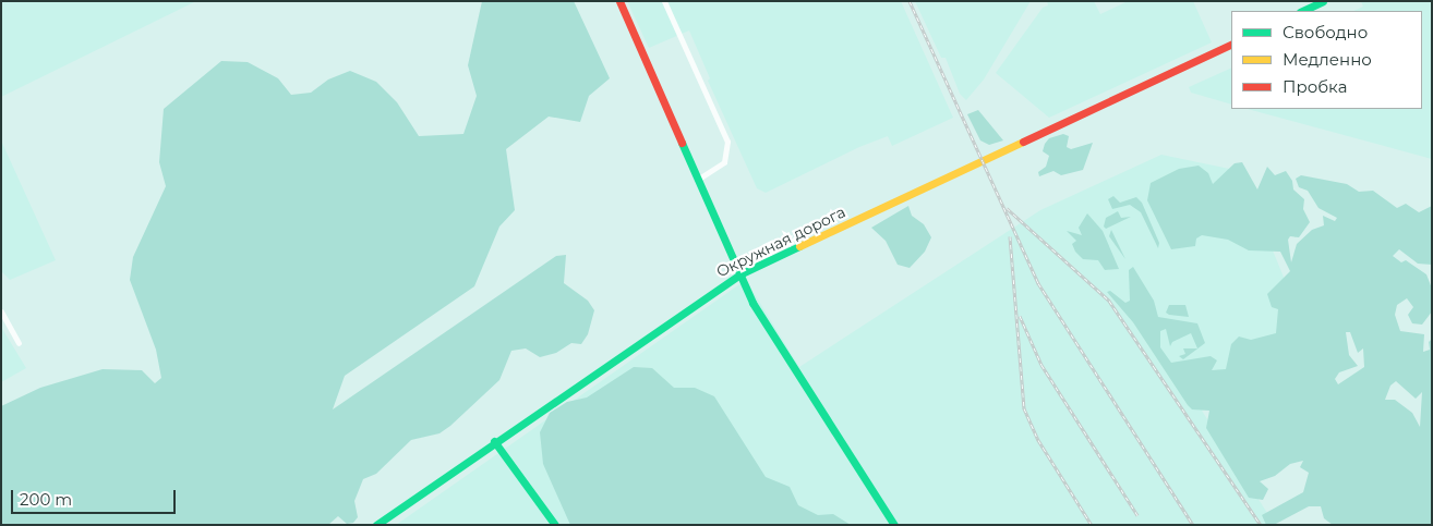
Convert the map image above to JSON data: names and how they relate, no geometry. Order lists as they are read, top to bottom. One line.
{"streets":{"main road":["Окружная дорога"]},"legend":["Свободно","Медленно","Пробка"],"scale_bar":"200 m"}
